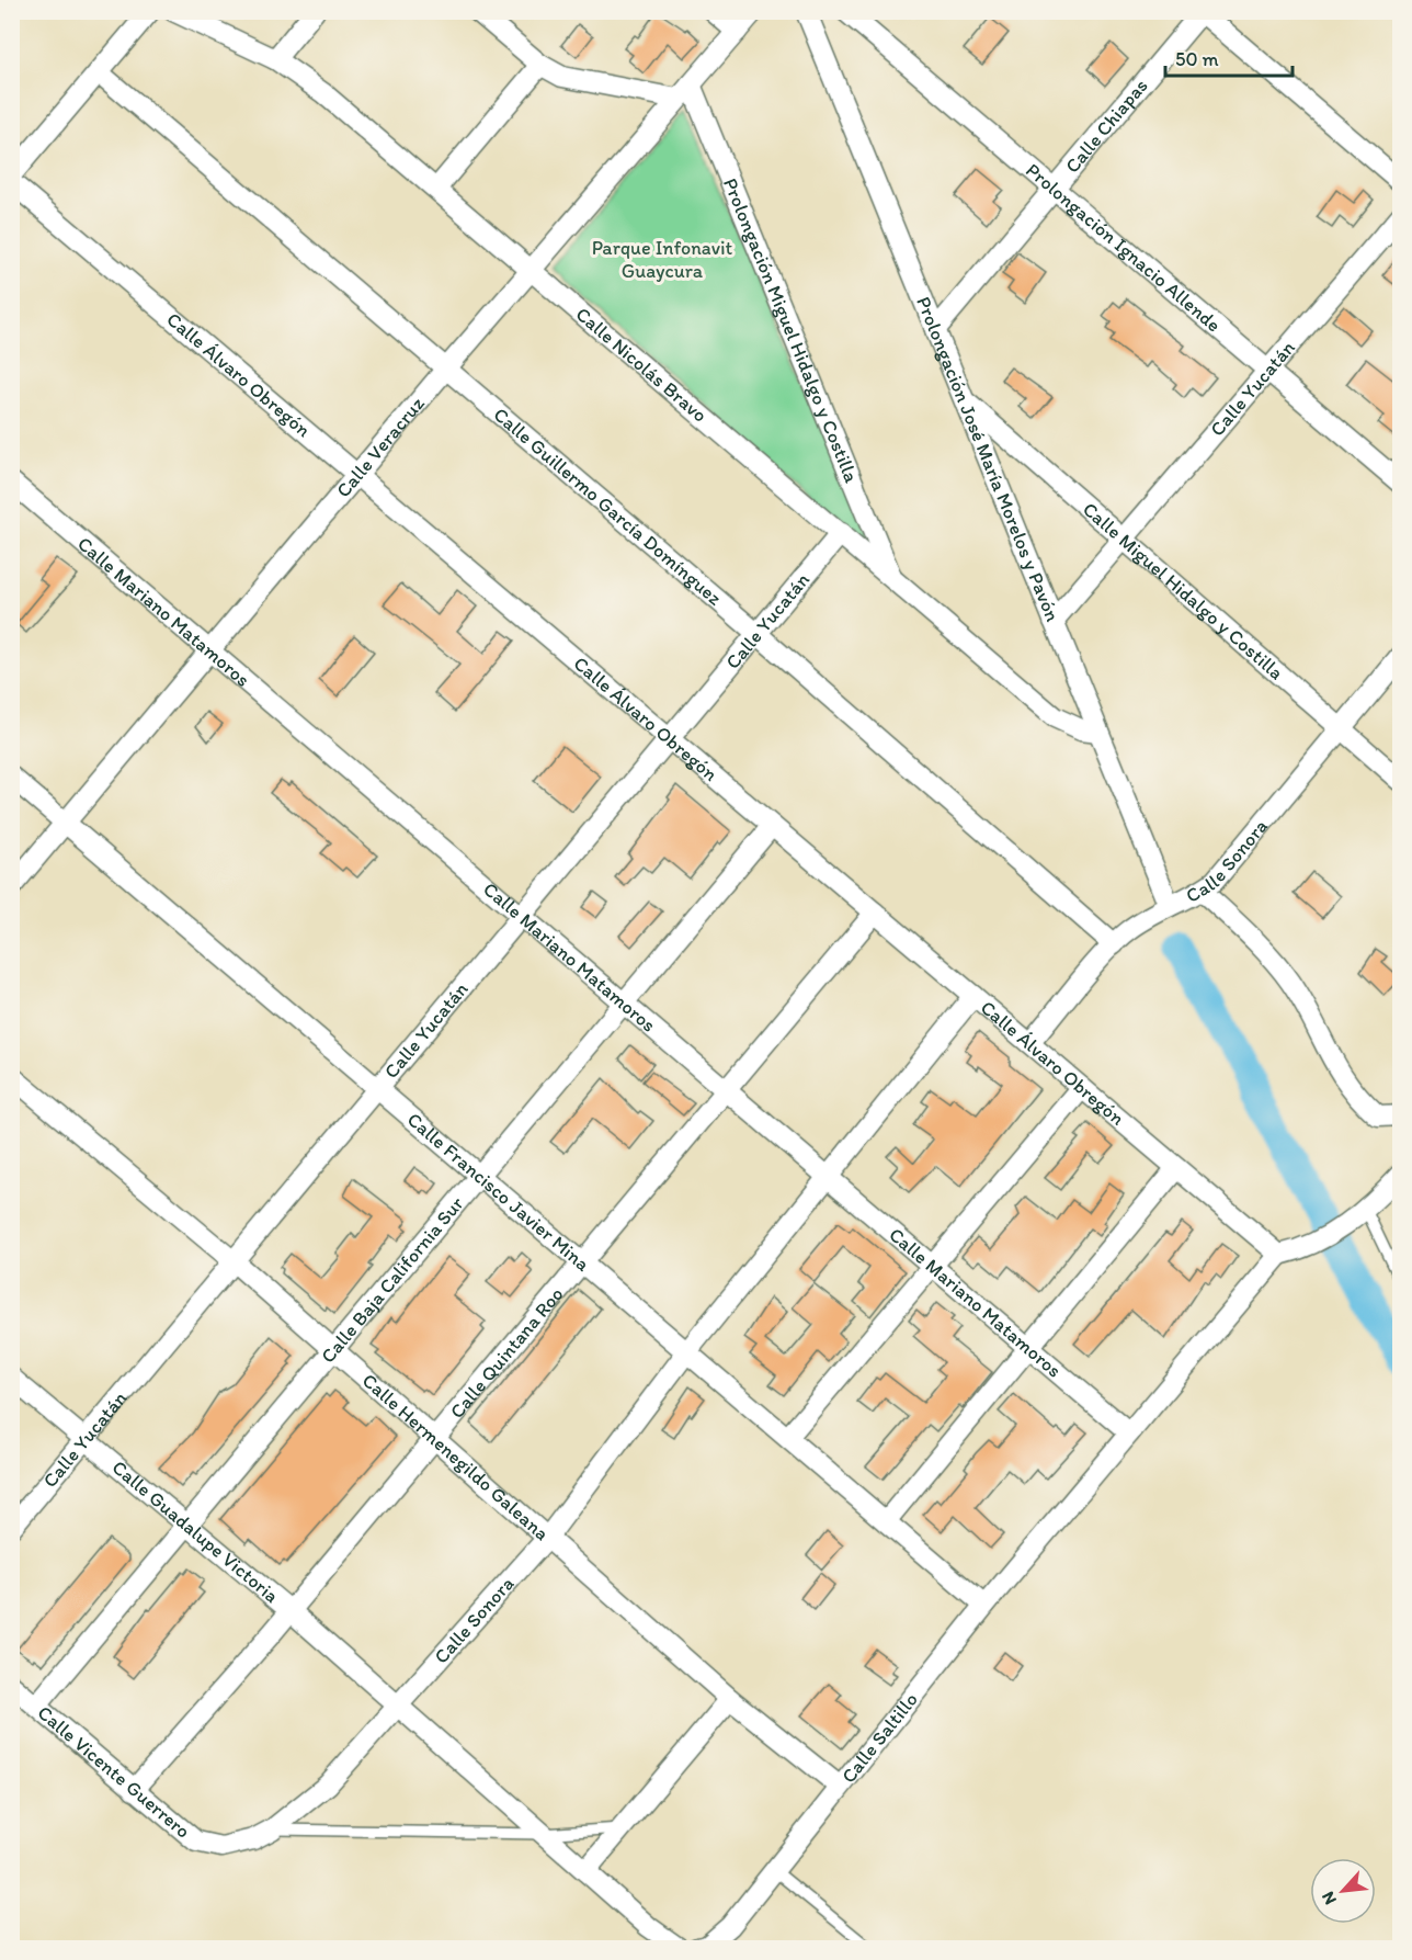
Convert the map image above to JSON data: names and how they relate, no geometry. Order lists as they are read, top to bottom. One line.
{"streets":{"street":["Calle Chiapas","Prolongación Ignacio Allende","Prolongación Miguel Hidalgo y Costilla","Calle Nicolás Bravo","Calle Álvaro Obregón","Calle Yucatán","Calle Veracruz","Prolongación José María Morelos y Pavón","Calle Guillermo García Domínguez","Calle Miguel Hidalgo y Costilla","Calle Mariano Matamoros","Calle Sonora","Calle Francisco Javier Mina","Calle Baja California Sur","Calle Quintana Roo","Calle Hermenegildo Galeana","Calle Guadalupe Victoria","Calle Saltillo","Calle Vicente Guerrero"]},"crossings":[["Calle Chiapas","Prolongación Ignacio Allende"],["Calle Chiapas","Prolongación José María Morelos y Pavón"],["Prolongación Ignacio Allende","Calle Yucatán"],["Prolongación Miguel Hidalgo y Costilla","Calle Nicolás Bravo"],["Prolongación Miguel Hidalgo y Costilla","Calle Veracruz"],["Calle Nicolás Bravo","Calle Yucatán"],["Calle Nicolás Bravo","Calle Veracruz"],["Calle Nicolás Bravo","Prolongación José María Morelos y Pavón"],["Calle Álvaro Obregón","Calle Yucatán"],["Calle Álvaro Obregón","Calle Veracruz"],["Calle Álvaro Obregón","Calle Sonora"],["Calle Álvaro Obregón","Calle Baja California Sur"],["Calle Álvaro Obregón","Calle Quintana Roo"],["Calle Álvaro Obregón","Calle Saltillo"],["Calle Yucatán","Prolongación José María Morelos y Pavón"],["Calle Yucatán","Calle Guillermo García Domínguez"],["Calle Yucatán","Calle Miguel Hidalgo y Costilla"],["Calle Yucatán","Calle Mariano Matamoros"],["Calle Yucatán","Calle Francisco Javier Mina"],["Calle Yucatán","Calle Hermenegildo Galeana"],["Calle Yucatán","Calle Guadalupe Victoria"],["Calle Veracruz","Calle Guillermo García Domínguez"],["Calle Veracruz","Calle Mariano Matamoros"],["Calle Veracruz","Calle Francisco Javier Mina"],["Prolongación José María Morelos y Pavón","Calle Miguel Hidalgo y Costilla"],["Prolongación José María Morelos y Pavón","Calle Sonora"],["Calle Guillermo García Domínguez","Calle Sonora"],["Calle Miguel Hidalgo y Costilla","Calle Sonora"],["Calle Mariano Matamoros","Calle Sonora"],["Calle Mariano Matamoros","Calle Baja California Sur"],["Calle Mariano Matamoros","Calle Quintana Roo"],["Calle Mariano Matamoros","Calle Saltillo"],["Calle Sonora","Calle Francisco Javier Mina"],["Calle Sonora","Calle Hermenegildo Galeana"],["Calle Sonora","Calle Guadalupe Victoria"],["Calle Sonora","Calle Vicente Guerrero"],["Calle Francisco Javier Mina","Calle Baja California Sur"],["Calle Francisco Javier Mina","Calle Quintana Roo"],["Calle Francisco Javier Mina","Calle Saltillo"],["Calle Baja California Sur","Calle Hermenegildo Galeana"],["Calle Baja California Sur","Calle Guadalupe Victoria"],["Calle Baja California Sur","Calle Vicente Guerrero"],["Calle Quintana Roo","Calle Hermenegildo Galeana"],["Calle Quintana Roo","Calle Guadalupe Victoria"],["Calle Quintana Roo","Calle Vicente Guerrero"],["Calle Hermenegildo Galeana","Calle Saltillo"]],"parks":["Parque Infonavit Guaycura"],"scale_bar":"50 m","north":"bottom left"}
